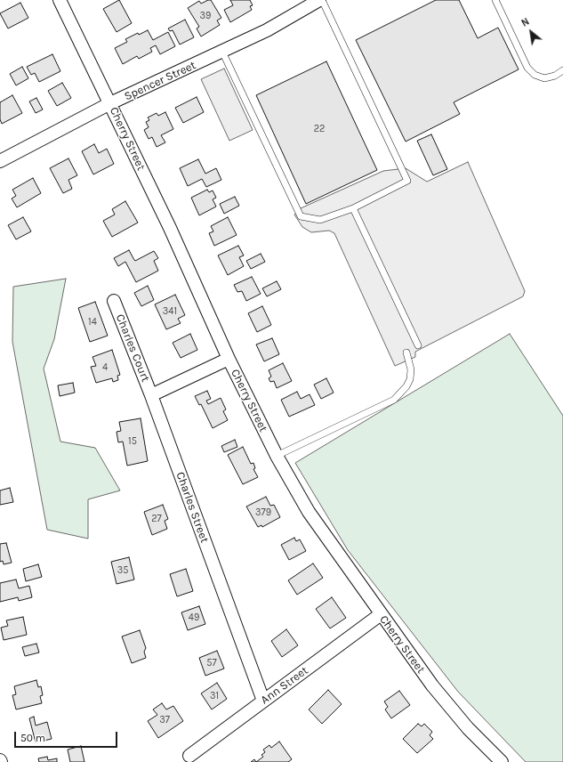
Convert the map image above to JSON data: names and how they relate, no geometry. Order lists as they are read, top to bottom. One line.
{"streets":{"street":["Spencer Street","Cherry Street","Charles Court","Charles Street","Ann Street"]},"crossings":[["Spencer Street","Cherry Street"],["Cherry Street","Ann Street"],["Charles Court","Charles Street"],["Charles Street","Ann Street"]],"house_numbers":["39","22","341","14","4","15","379","27","35","49","57","31","37"],"scale_bar":"50 m","north":"top left"}
